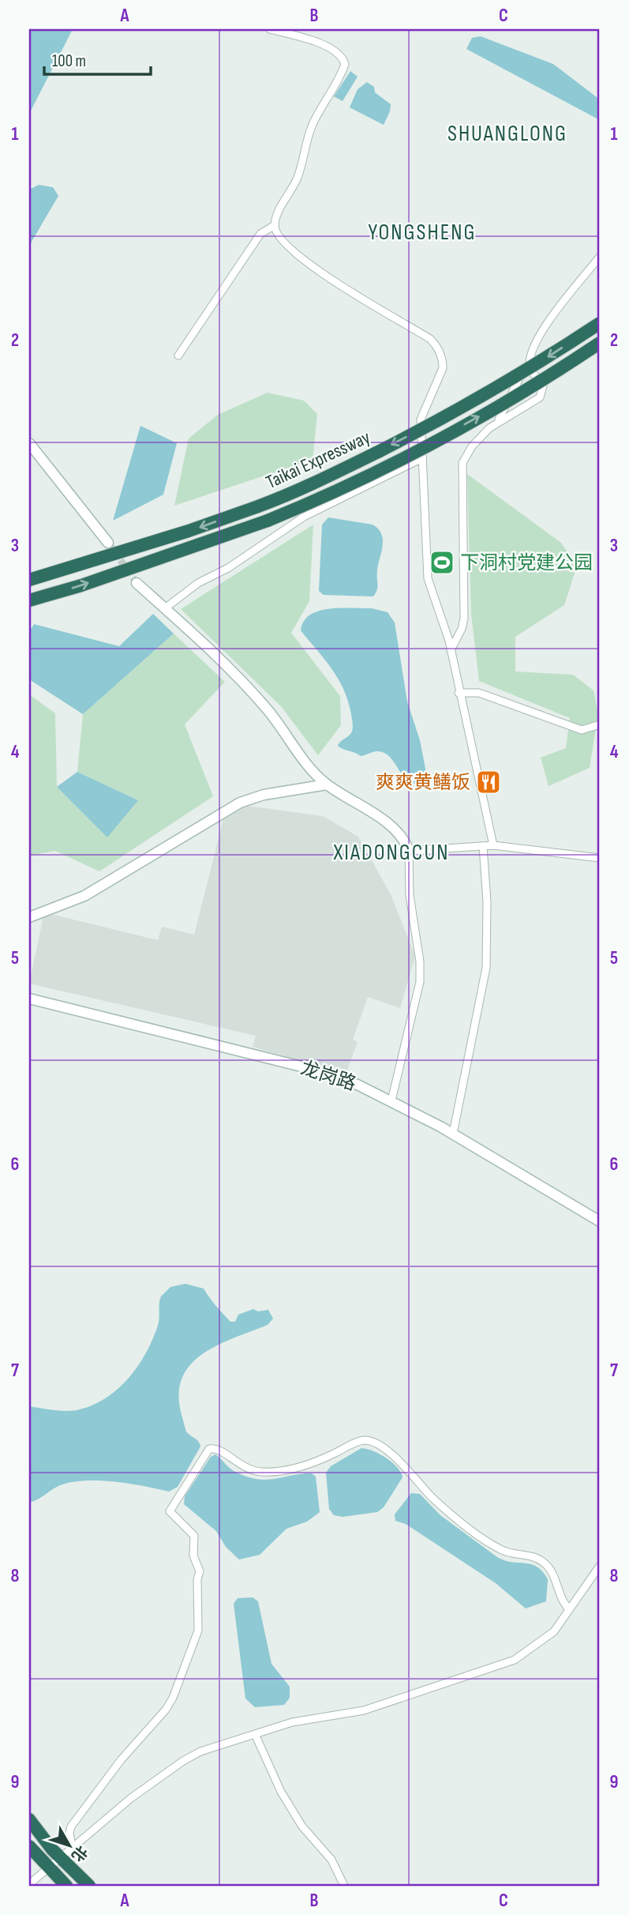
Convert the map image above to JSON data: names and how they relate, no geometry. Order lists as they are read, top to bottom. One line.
{"streets":{"highway":["Taikai Expressway"],"street":["龙岗路"]},"districts":["SHUANGLONG","YONGSHENG","XIADONGCUN"],"places":{"sports":["下洞村党建公园"],"restaurant":["爽爽黄鳝饭"]},"scale_bar":"100 m","north":"bottom right","grid":{"columns":["A","B","C"],"rows":["1","2","3","4","5","6","7","8","9"]}}
